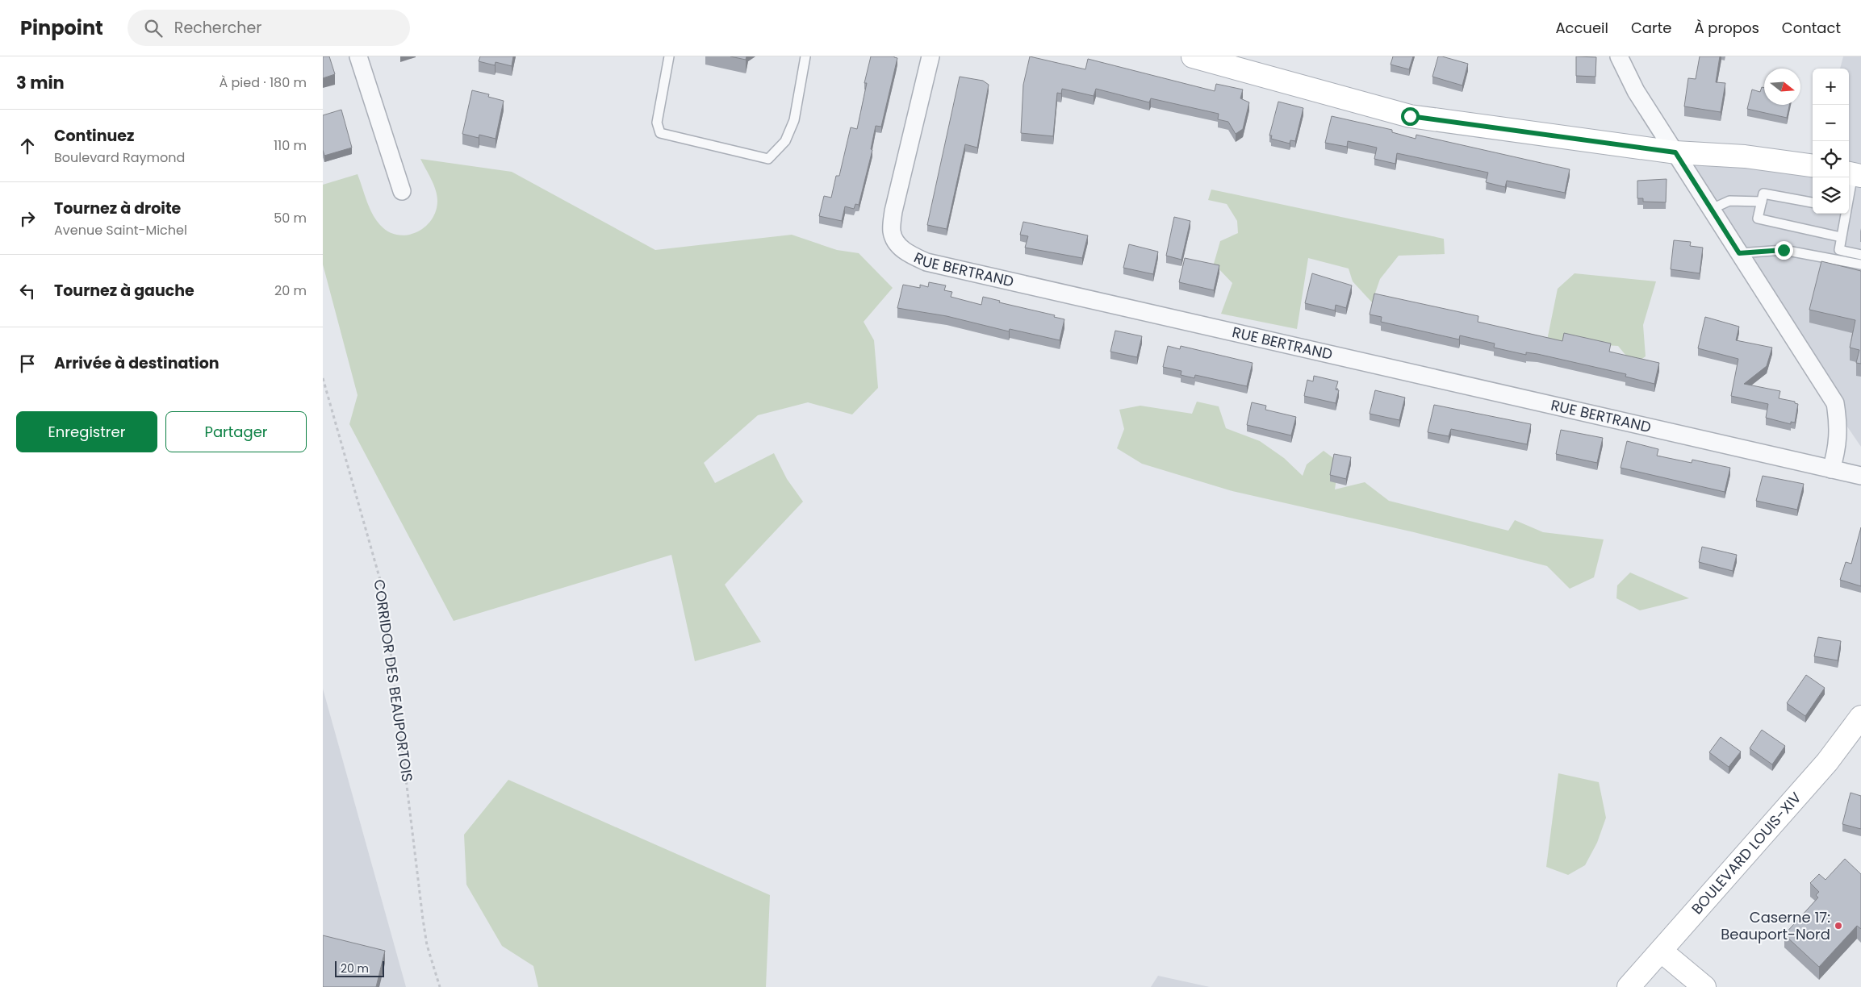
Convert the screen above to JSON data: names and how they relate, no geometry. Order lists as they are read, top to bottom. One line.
{"streets":{"street":["RUE BERTRAND","BOULEVARD LOUIS-XIV"],"path":["CORRIDOR DES BEAUPORTOIS"]},"places":["Caserne 17: Beauport-Nord"],"scale_bar":"20 m","north":"right","page":{"header":"Pinpoint","search":"Rechercher","nav":["Accueil","Carte","À propos","Contact"],"heading":["3 min","À pied · 180 m"],"map_buttons":["+","−"],"list":[["Continuez","Boulevard Raymond","110 m"],["Tournez à droite","Avenue Saint-Michel","50 m"],["Tournez à gauche","20 m"],"Arrivée à destination"],"buttons":["Enregistrer","Partager"],"scale":"20 m"}}
